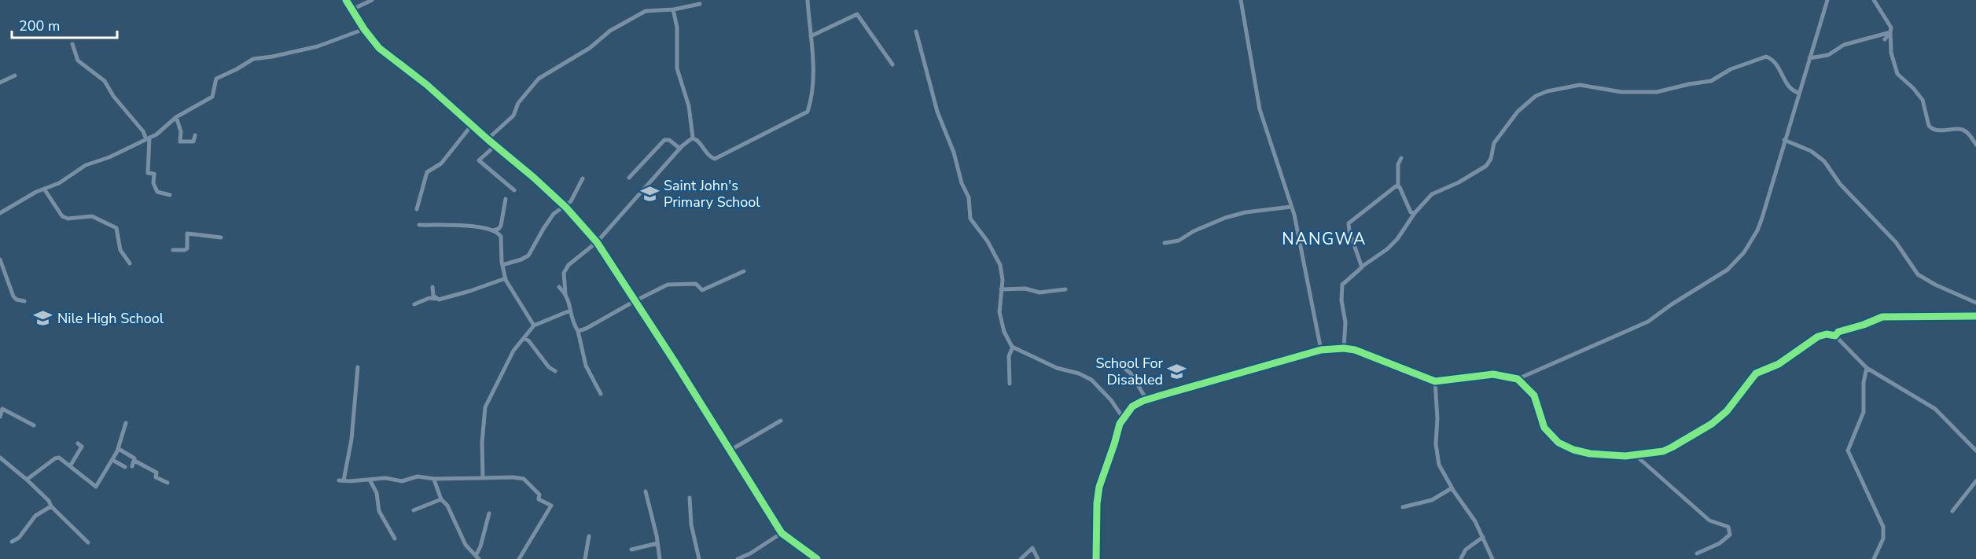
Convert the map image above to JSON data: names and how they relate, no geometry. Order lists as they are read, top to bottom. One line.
{"districts":["NANGWA"],"places":{"school or university":["Saint John's Primary School","Nile High School","School For Disabled"]},"scale_bar":"200 m"}
